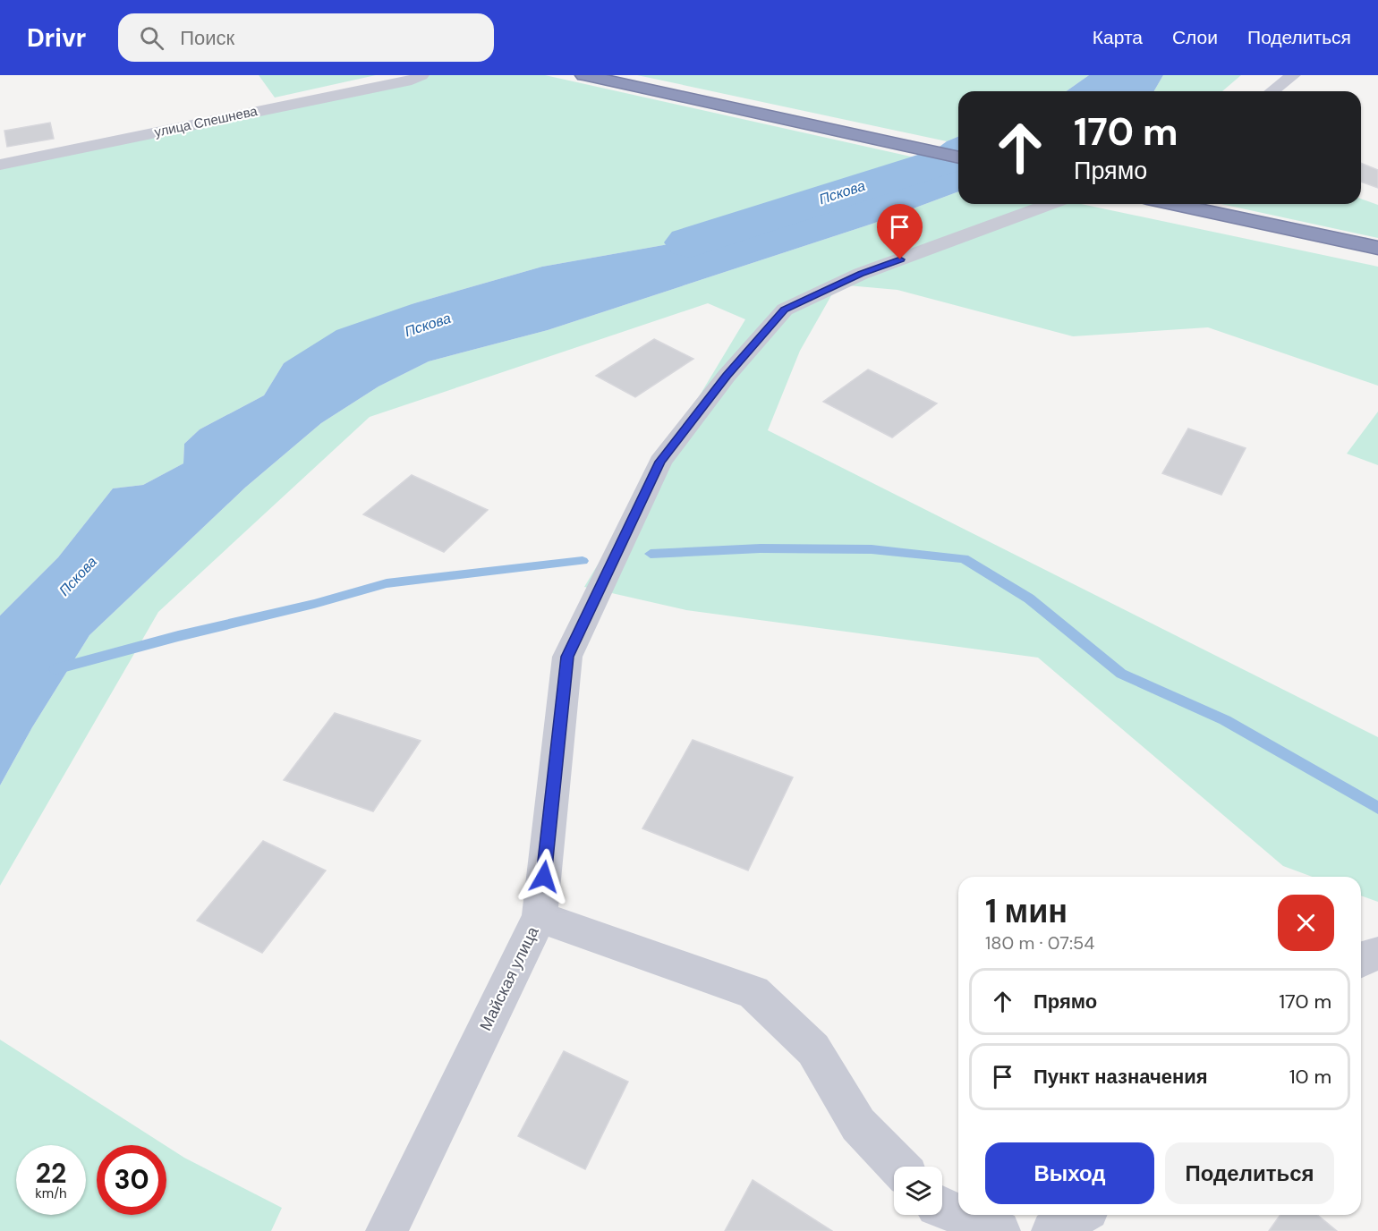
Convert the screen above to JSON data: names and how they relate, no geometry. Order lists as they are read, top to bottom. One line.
{"streets":{"street":["улица Спешнева","Майская улица"]},"water":["Пскова"],"page":{"header":"Drivr","search":"Поиск","nav":["Карта","Слои","Поделиться"],"turn":["170 m","Прямо"],"heading":["1 мин","180 m · 07:54"],"list":[{"name":"Прямо","value":"170 m"},{"name":"Пункт назначения","value":"10 m"}],"buttons":["Выход","Поделиться"],"speed":"22 km/h","limit":"30"}}
